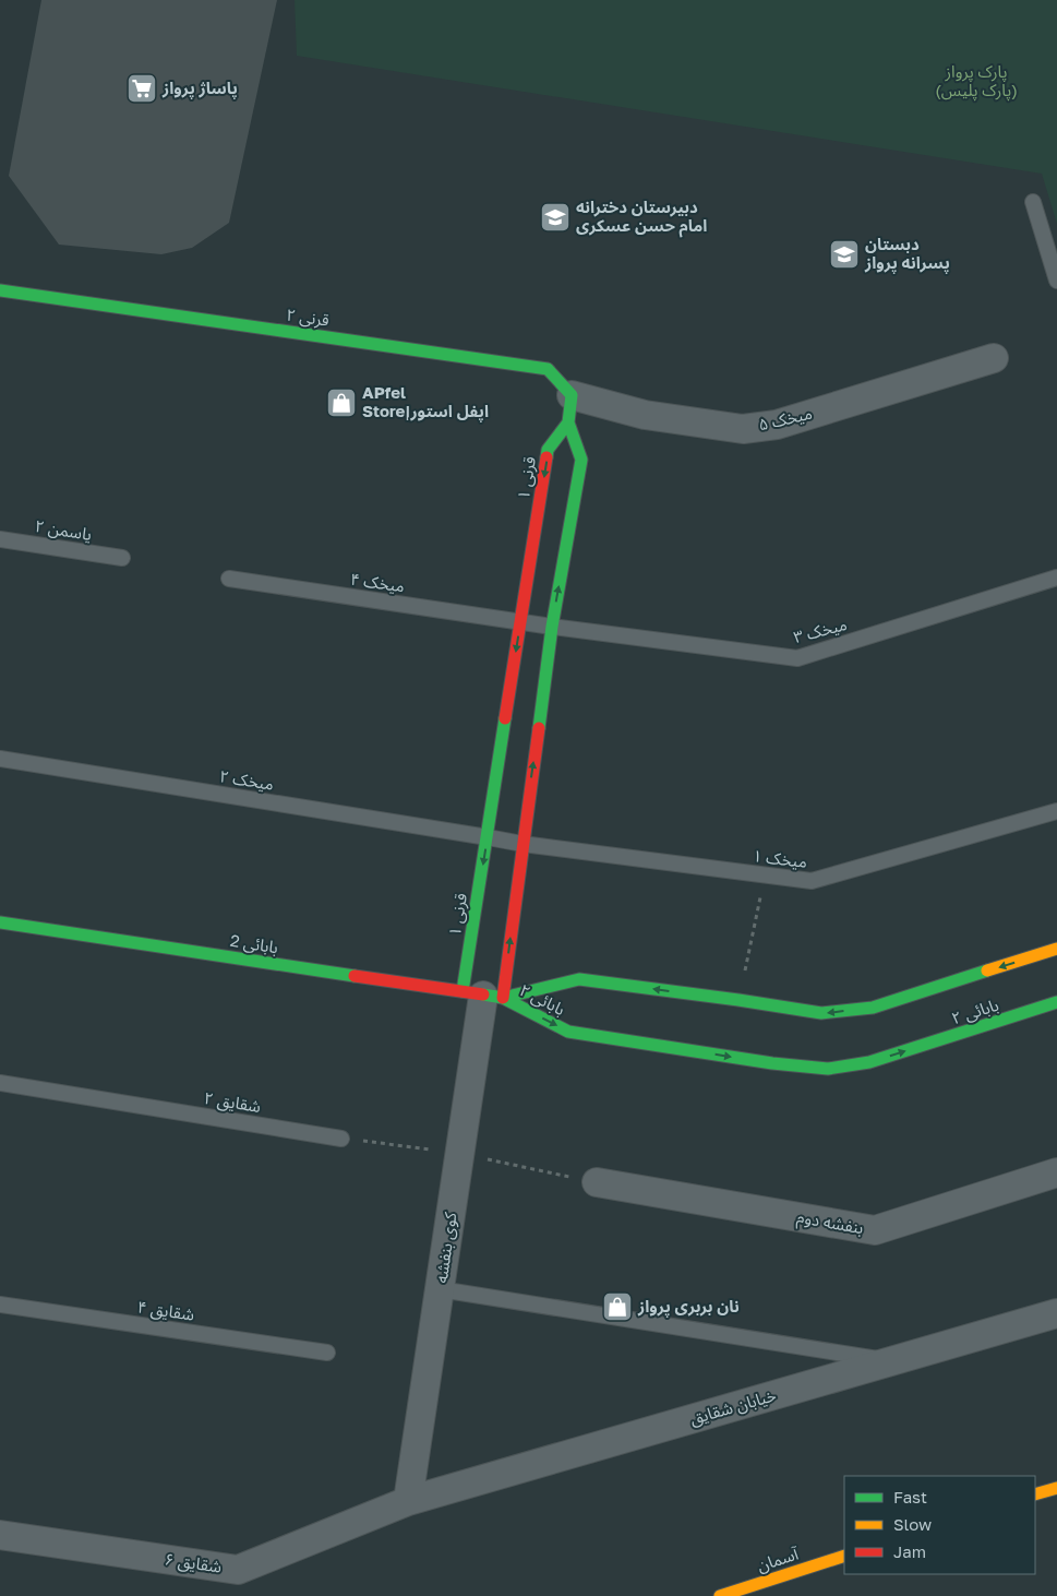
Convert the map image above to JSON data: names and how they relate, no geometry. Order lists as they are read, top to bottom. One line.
{"streets":{"main road":["قرنی ۲","قرنی ۱","بابائی 2","بابائی ۲","آسمان"],"street":["میخک ۵","بنفشه دوم","کوی بنفشه","خیابان شقایق","شقایق ۶"],"lane":["یاسمن ۲","میخک ۴","میخک ۳","میخک ۲","میخک ۱","شقایق ۲","شقایق ۴"]},"crossings":[["قرنی ۲","میخک ۵"],["قرنی ۲","قرنی ۱"],["میخک ۵","قرنی ۱"],["قرنی ۱","میخک ۴"],["قرنی ۱","میخک ۳"],["قرنی ۱","میخک ۲"],["قرنی ۱","بابائی 2"],["قرنی ۱","بابائی ۲"],["قرنی ۱","کوی بنفشه"],["میخک ۴","میخک ۳"],["میخک ۲","میخک ۱"],["بابائی 2","بابائی ۲"],["بابائی 2","کوی بنفشه"],["بابائی ۲","کوی بنفشه"],["کوی بنفشه","خیابان شقایق"],["کوی بنفشه","شقایق ۶"],["خیابان شقایق","شقایق ۶"]],"parks":["پارک پرواز (پارک پلیس)"],"places":{"supermarket":["پاساژ پرواز"],"school or university":["دبیرستان دخترانه امام حسن عسکری","دبستان پسرانه پرواز"],"shop":["APfel Store|اپفل استور","نان بربری پرواز"]},"legend":["Fast","Slow","Jam"]}
